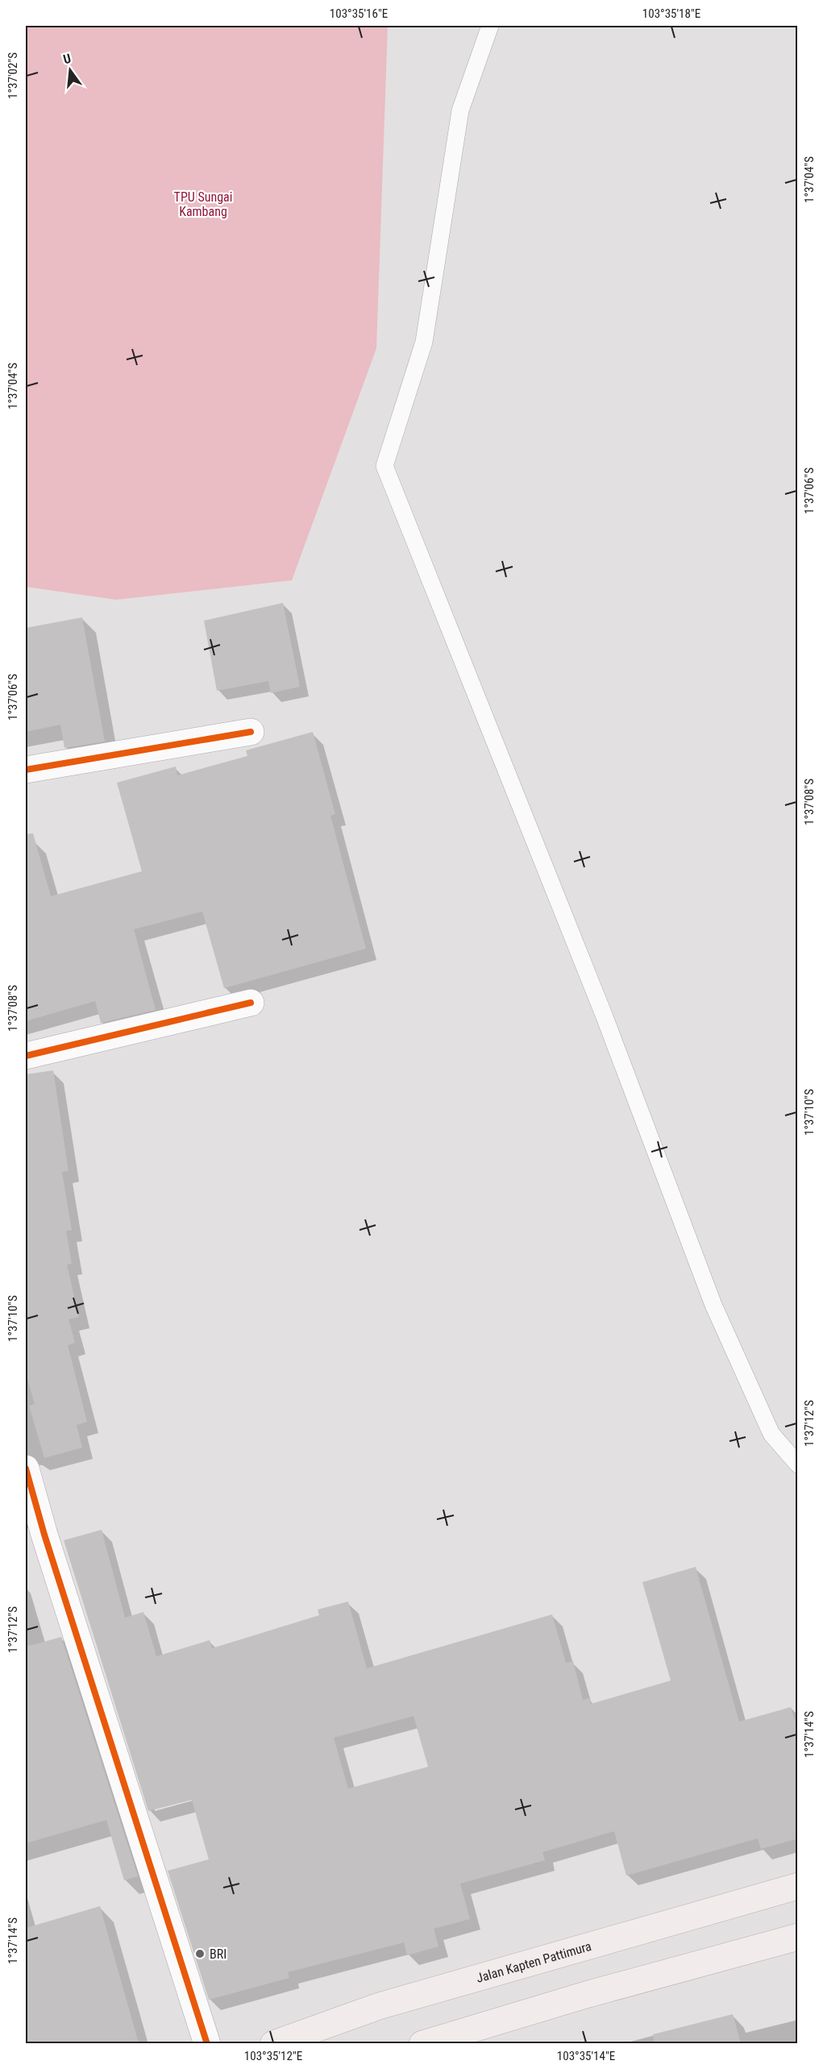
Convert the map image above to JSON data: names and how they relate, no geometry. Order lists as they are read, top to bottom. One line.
{"streets":{"main road":["Jalan Kapten Pattimura"]},"parks":["TPU Sungai Kambang"],"places":["BRI"],"north":"top","coordinates":["103°35'16\"E","103°35'18\"E","1°37'02\"S","1°37'04\"S","1°37'06\"S","1°37'08\"S","1°37'10\"S","1°37'12\"S","1°37'14\"S","103°35'12\"E","103°35'14\"E"]}
